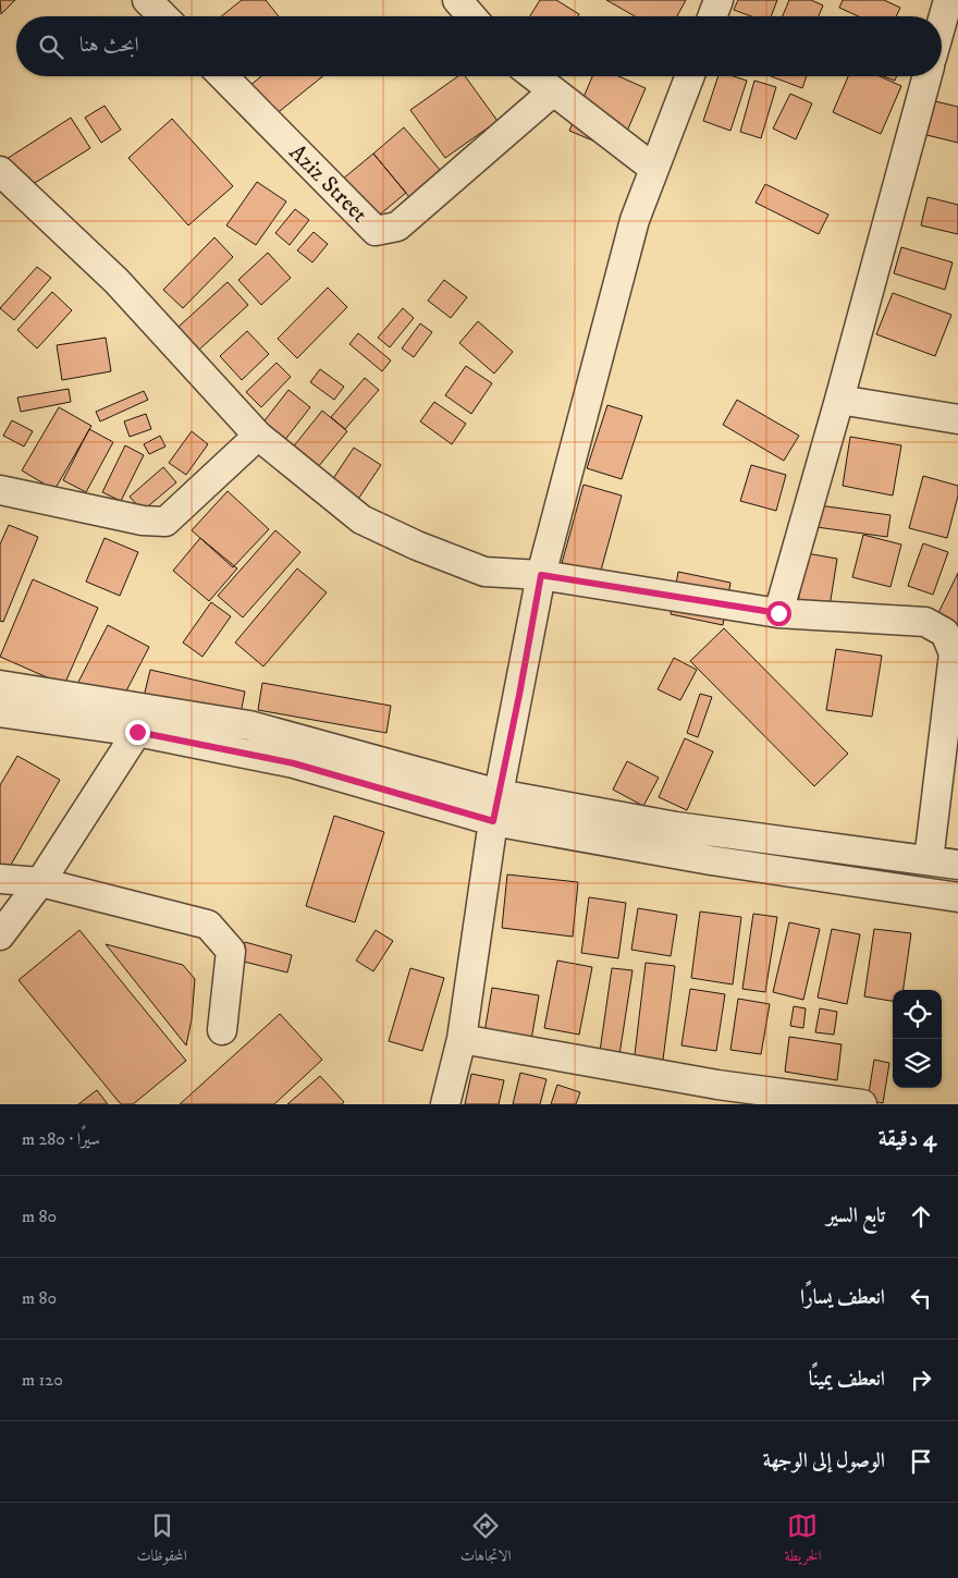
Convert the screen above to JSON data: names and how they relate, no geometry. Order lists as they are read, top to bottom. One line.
{"streets":{"street":["Aziz Street"]},"page":{"search":"ابحث هنا","heading":["4 دقيقة","سيرًا · 280 m"],"list":[["تابع السير","80 m"],["انعطف يسارًا","80 m"],["انعطف يمينًا","120 m"],"الوصول إلى الوجهة"],"nav":["الخريطة","الاتجاهات","المحفوظات"]}}
